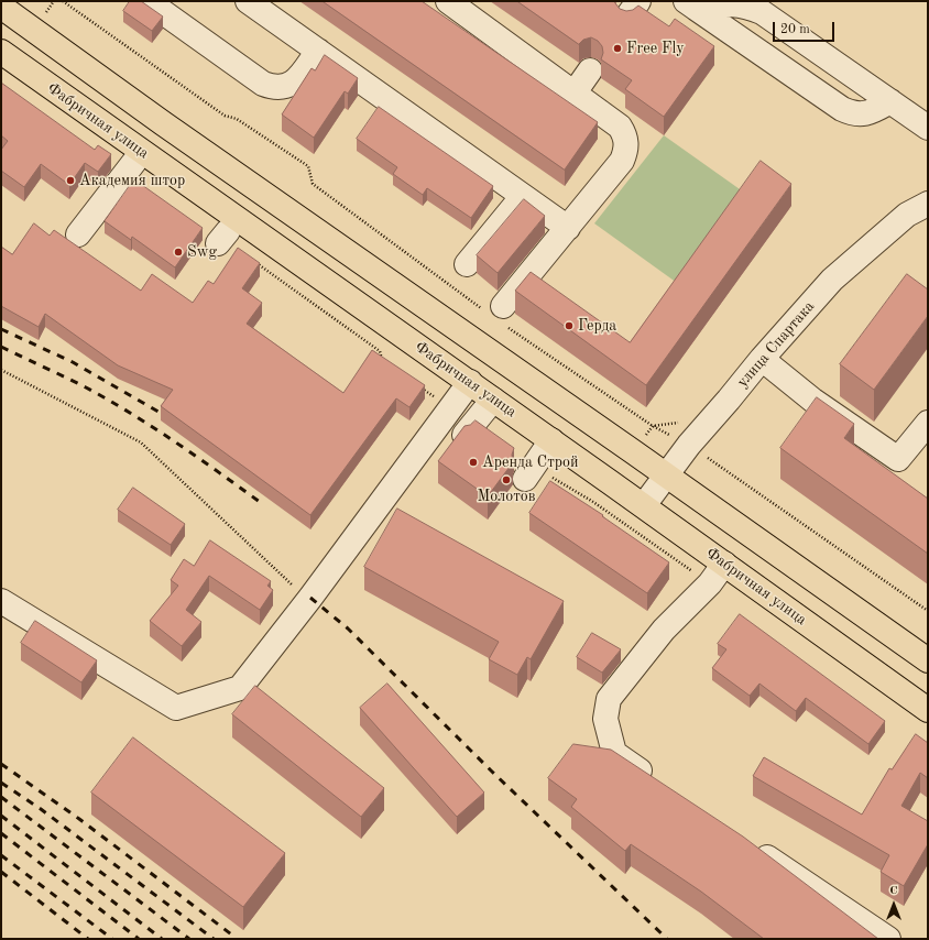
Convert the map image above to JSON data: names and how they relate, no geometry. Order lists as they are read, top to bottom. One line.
{"streets":{"main road":["Фабричная улица"],"street":["улица Спартака"]},"crossings":[["Фабричная улица","улица Спартака"]],"places":["Free Fly","Академия штор","Swg","Герда","Аренда Строй","Молотов"],"scale_bar":"20 m","north":"top"}
